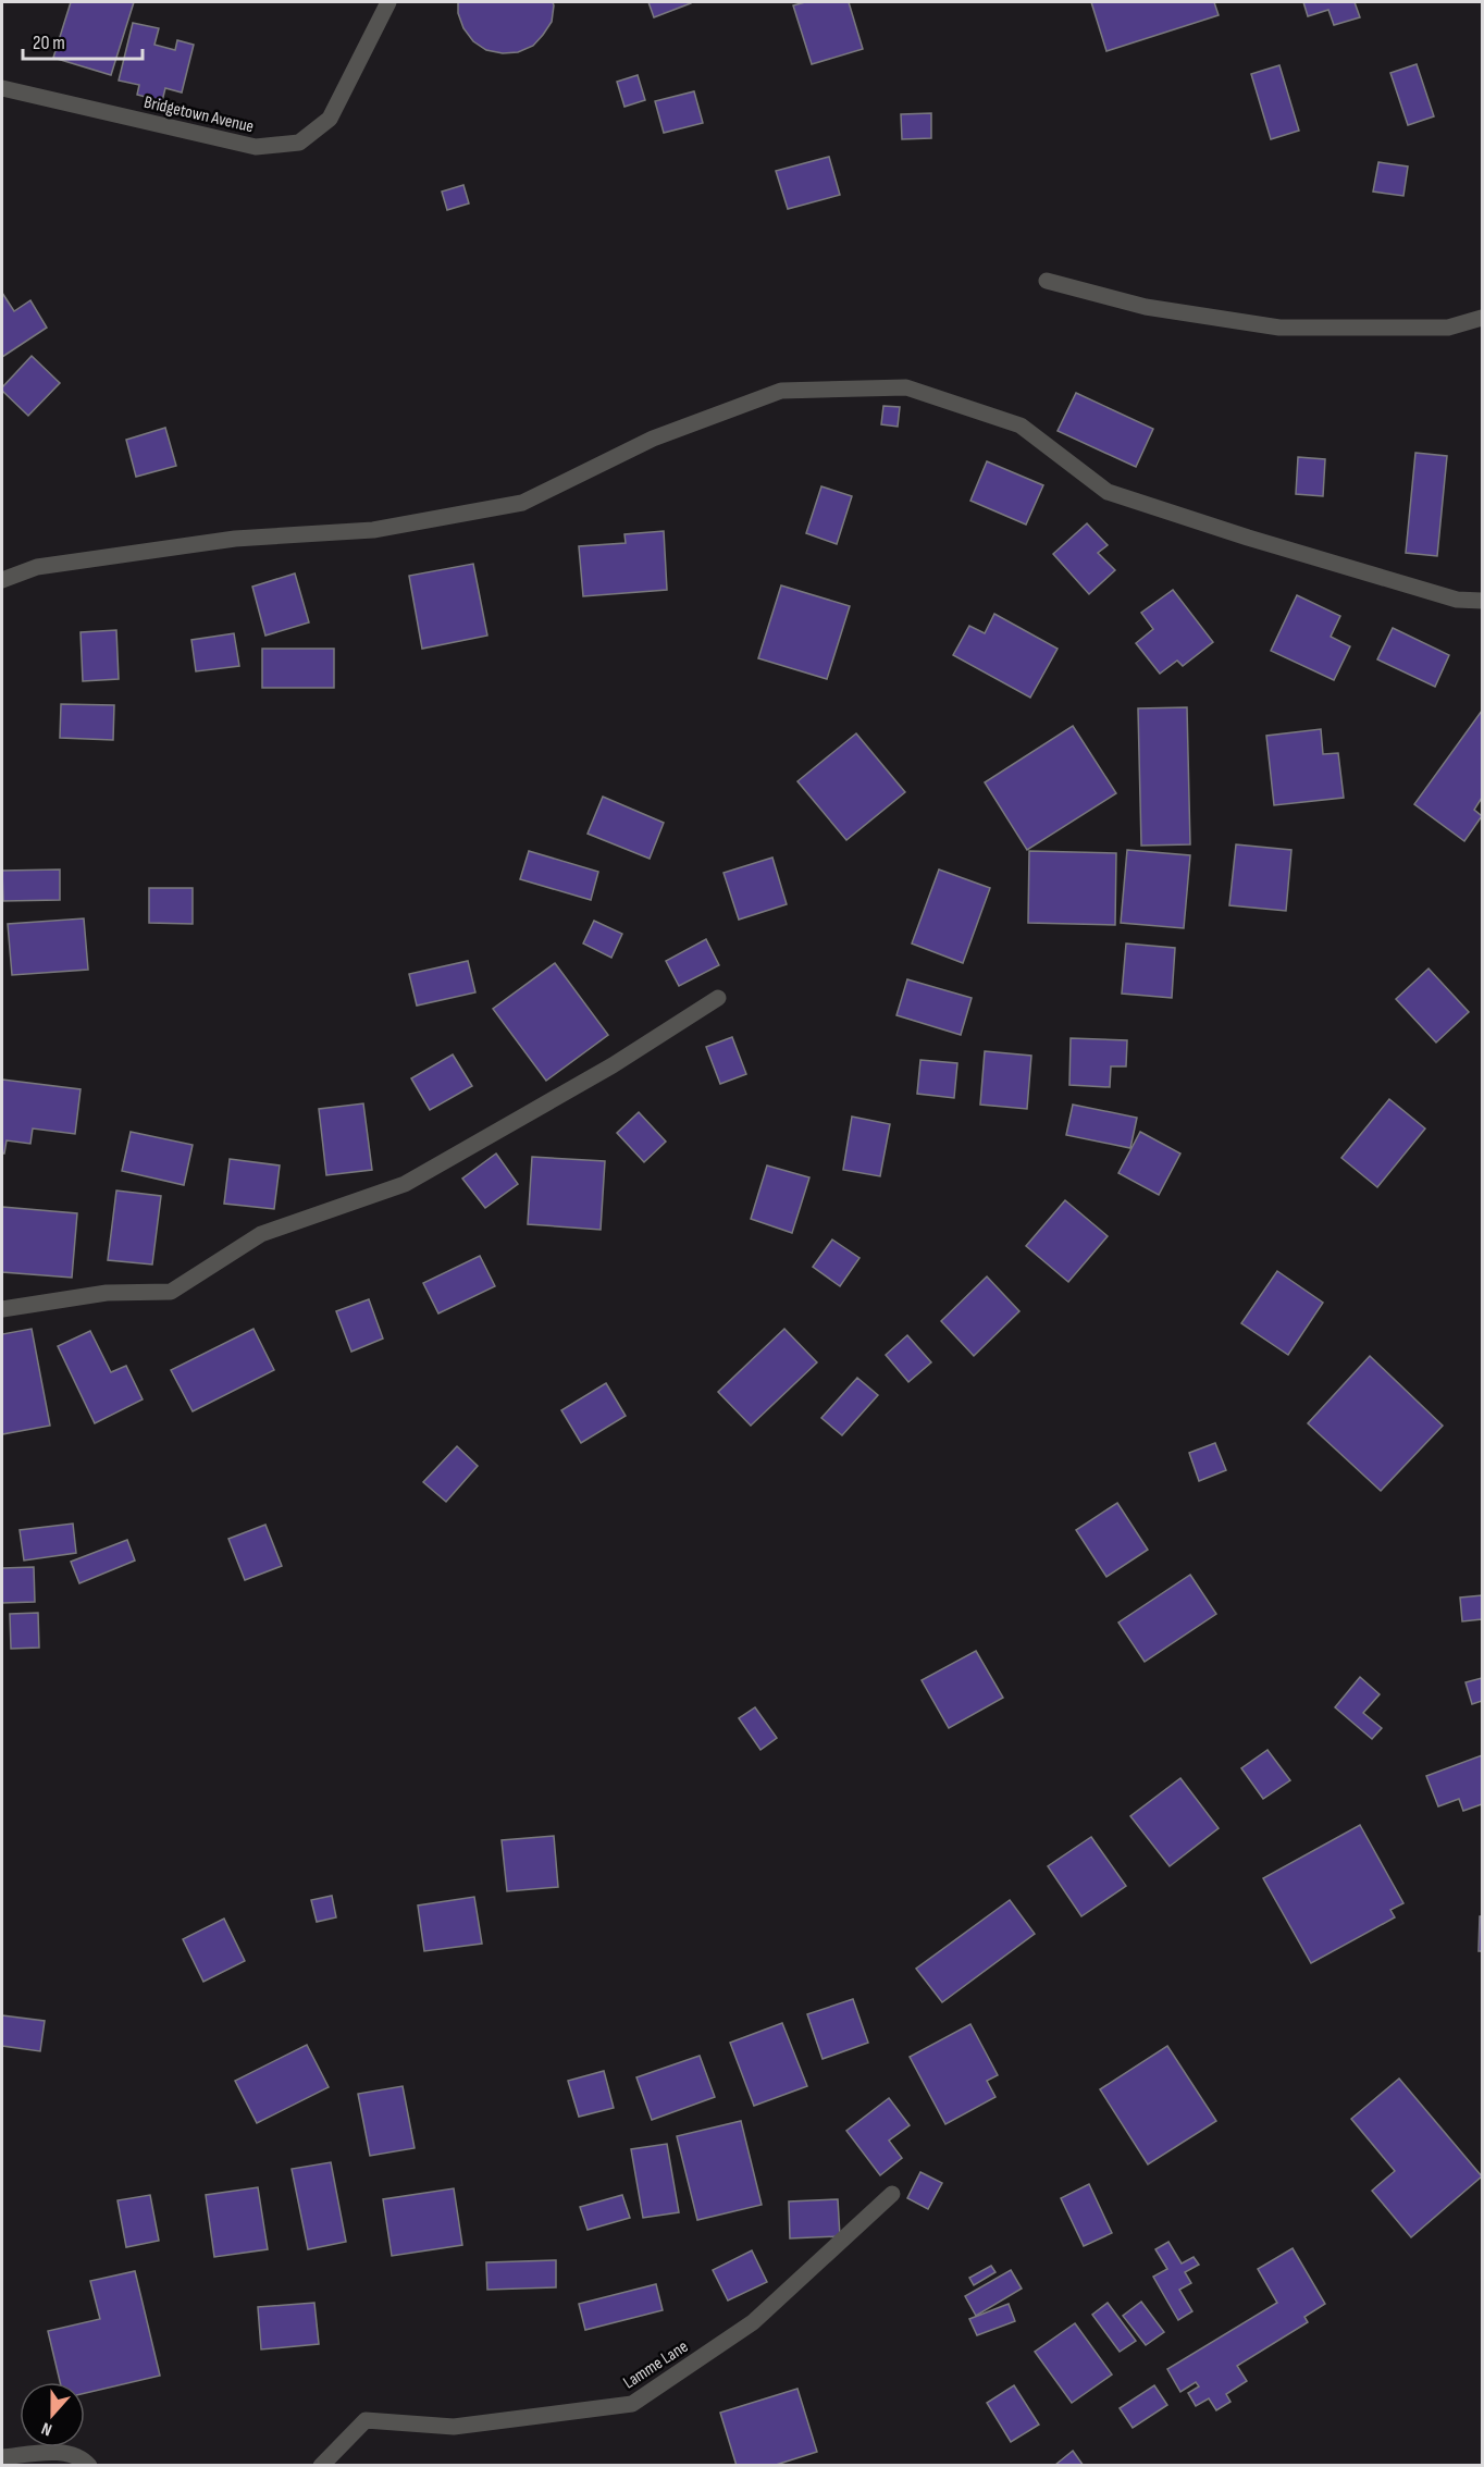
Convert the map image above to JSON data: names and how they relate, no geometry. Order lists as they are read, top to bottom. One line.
{"streets":{"street":["Bridgetown Avenue","Lamme Lane"]},"scale_bar":"20 m","north":"bottom"}
